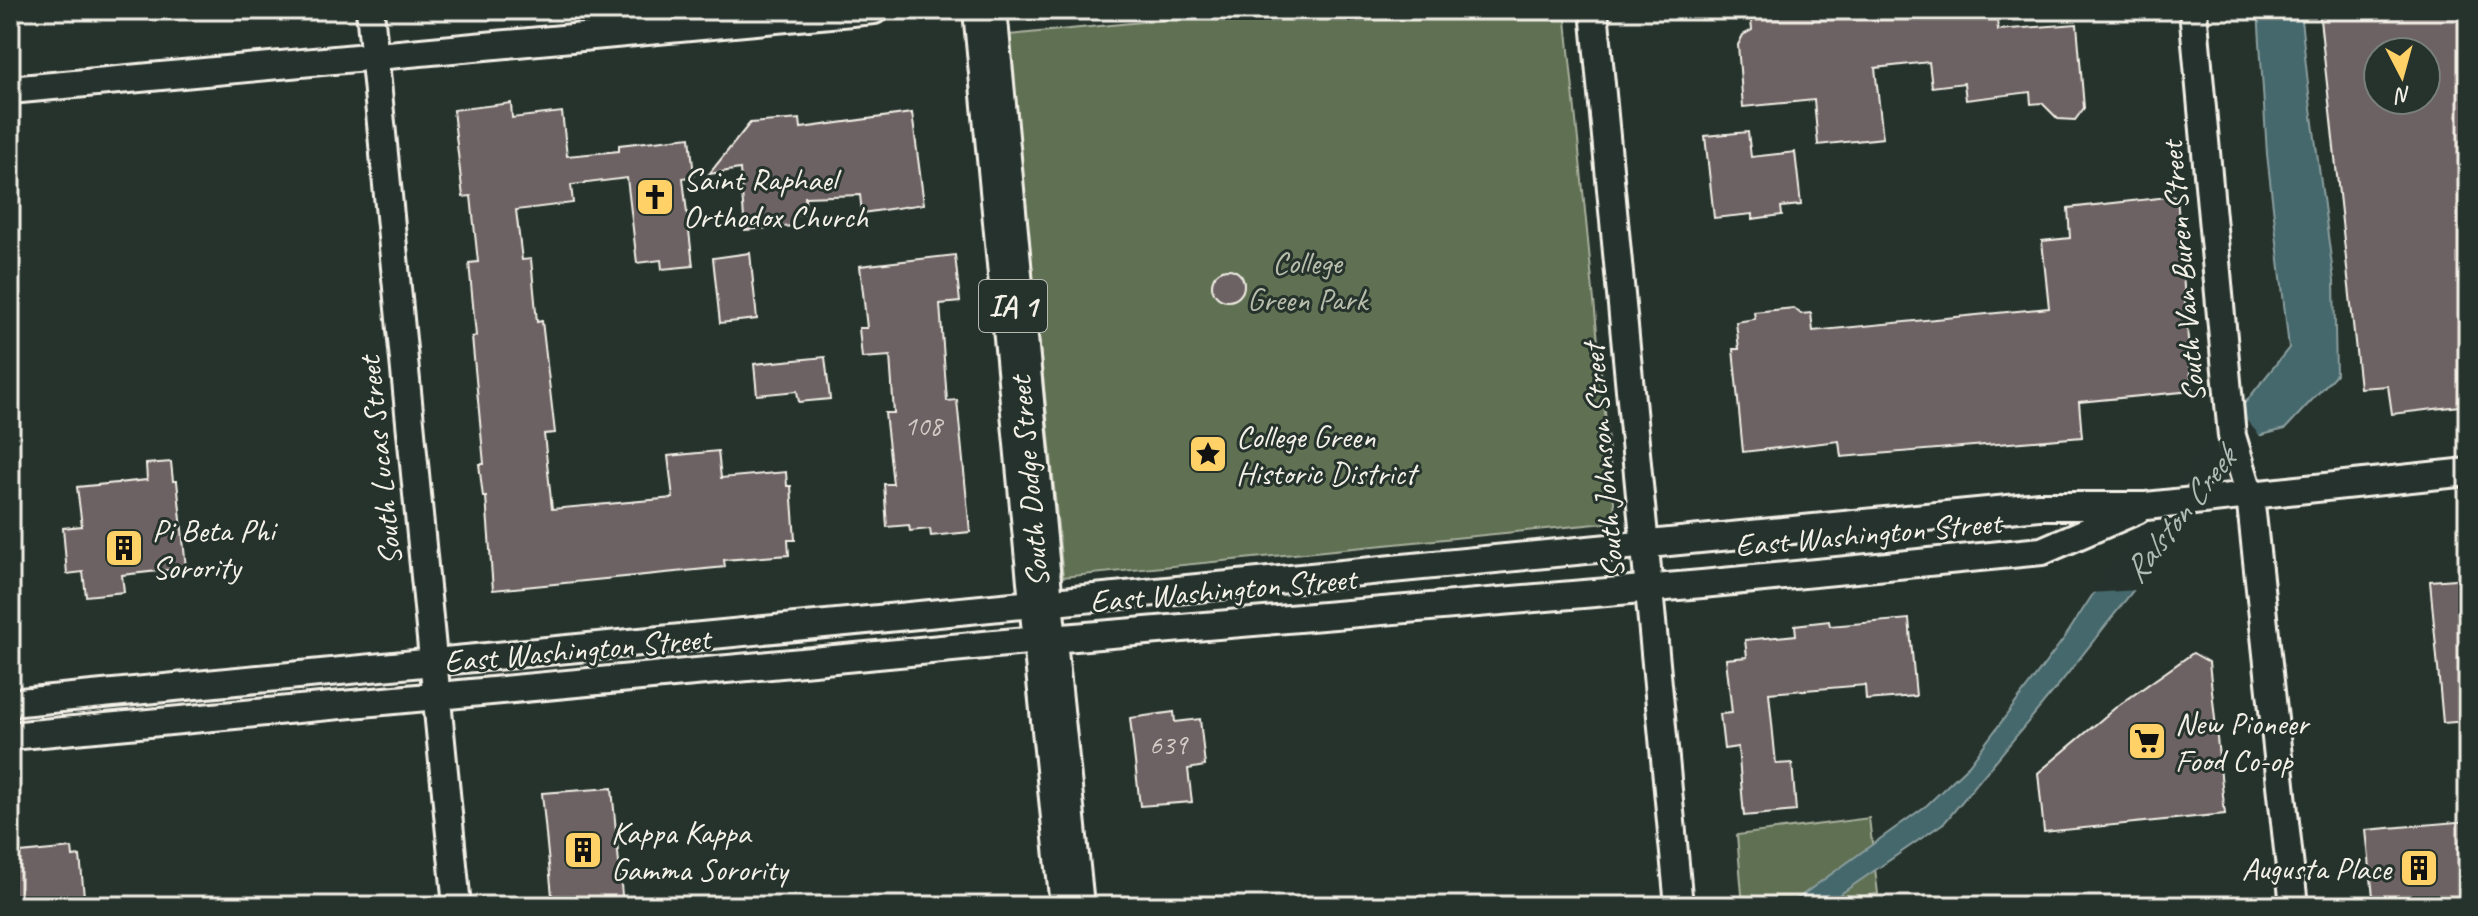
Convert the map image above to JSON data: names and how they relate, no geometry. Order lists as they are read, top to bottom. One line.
{"streets":{"main road":["IA 1","South Dodge Street"],"street":["South Van Buren Street","South Lucas Street","South Johnson Street","East Washington Street"]},"crossings":[["South Van Buren Street","East Washington Street"],["South Lucas Street","East Washington Street"],["South Johnson Street","East Washington Street"],["South Dodge Street","East Washington Street"]],"water":["Ralston Creek"],"parks":["College Green Park"],"places":{"church":["Saint Raphael Orthodox Church"],"place":["College Green Historic District"],"building":["Pi Beta Phi Sorority","Kappa Kappa Gamma Sorority","Augusta Place"],"supermarket":["New Pioneer Food Co-op"]},"house_numbers":["108","639"],"north":"bottom"}
